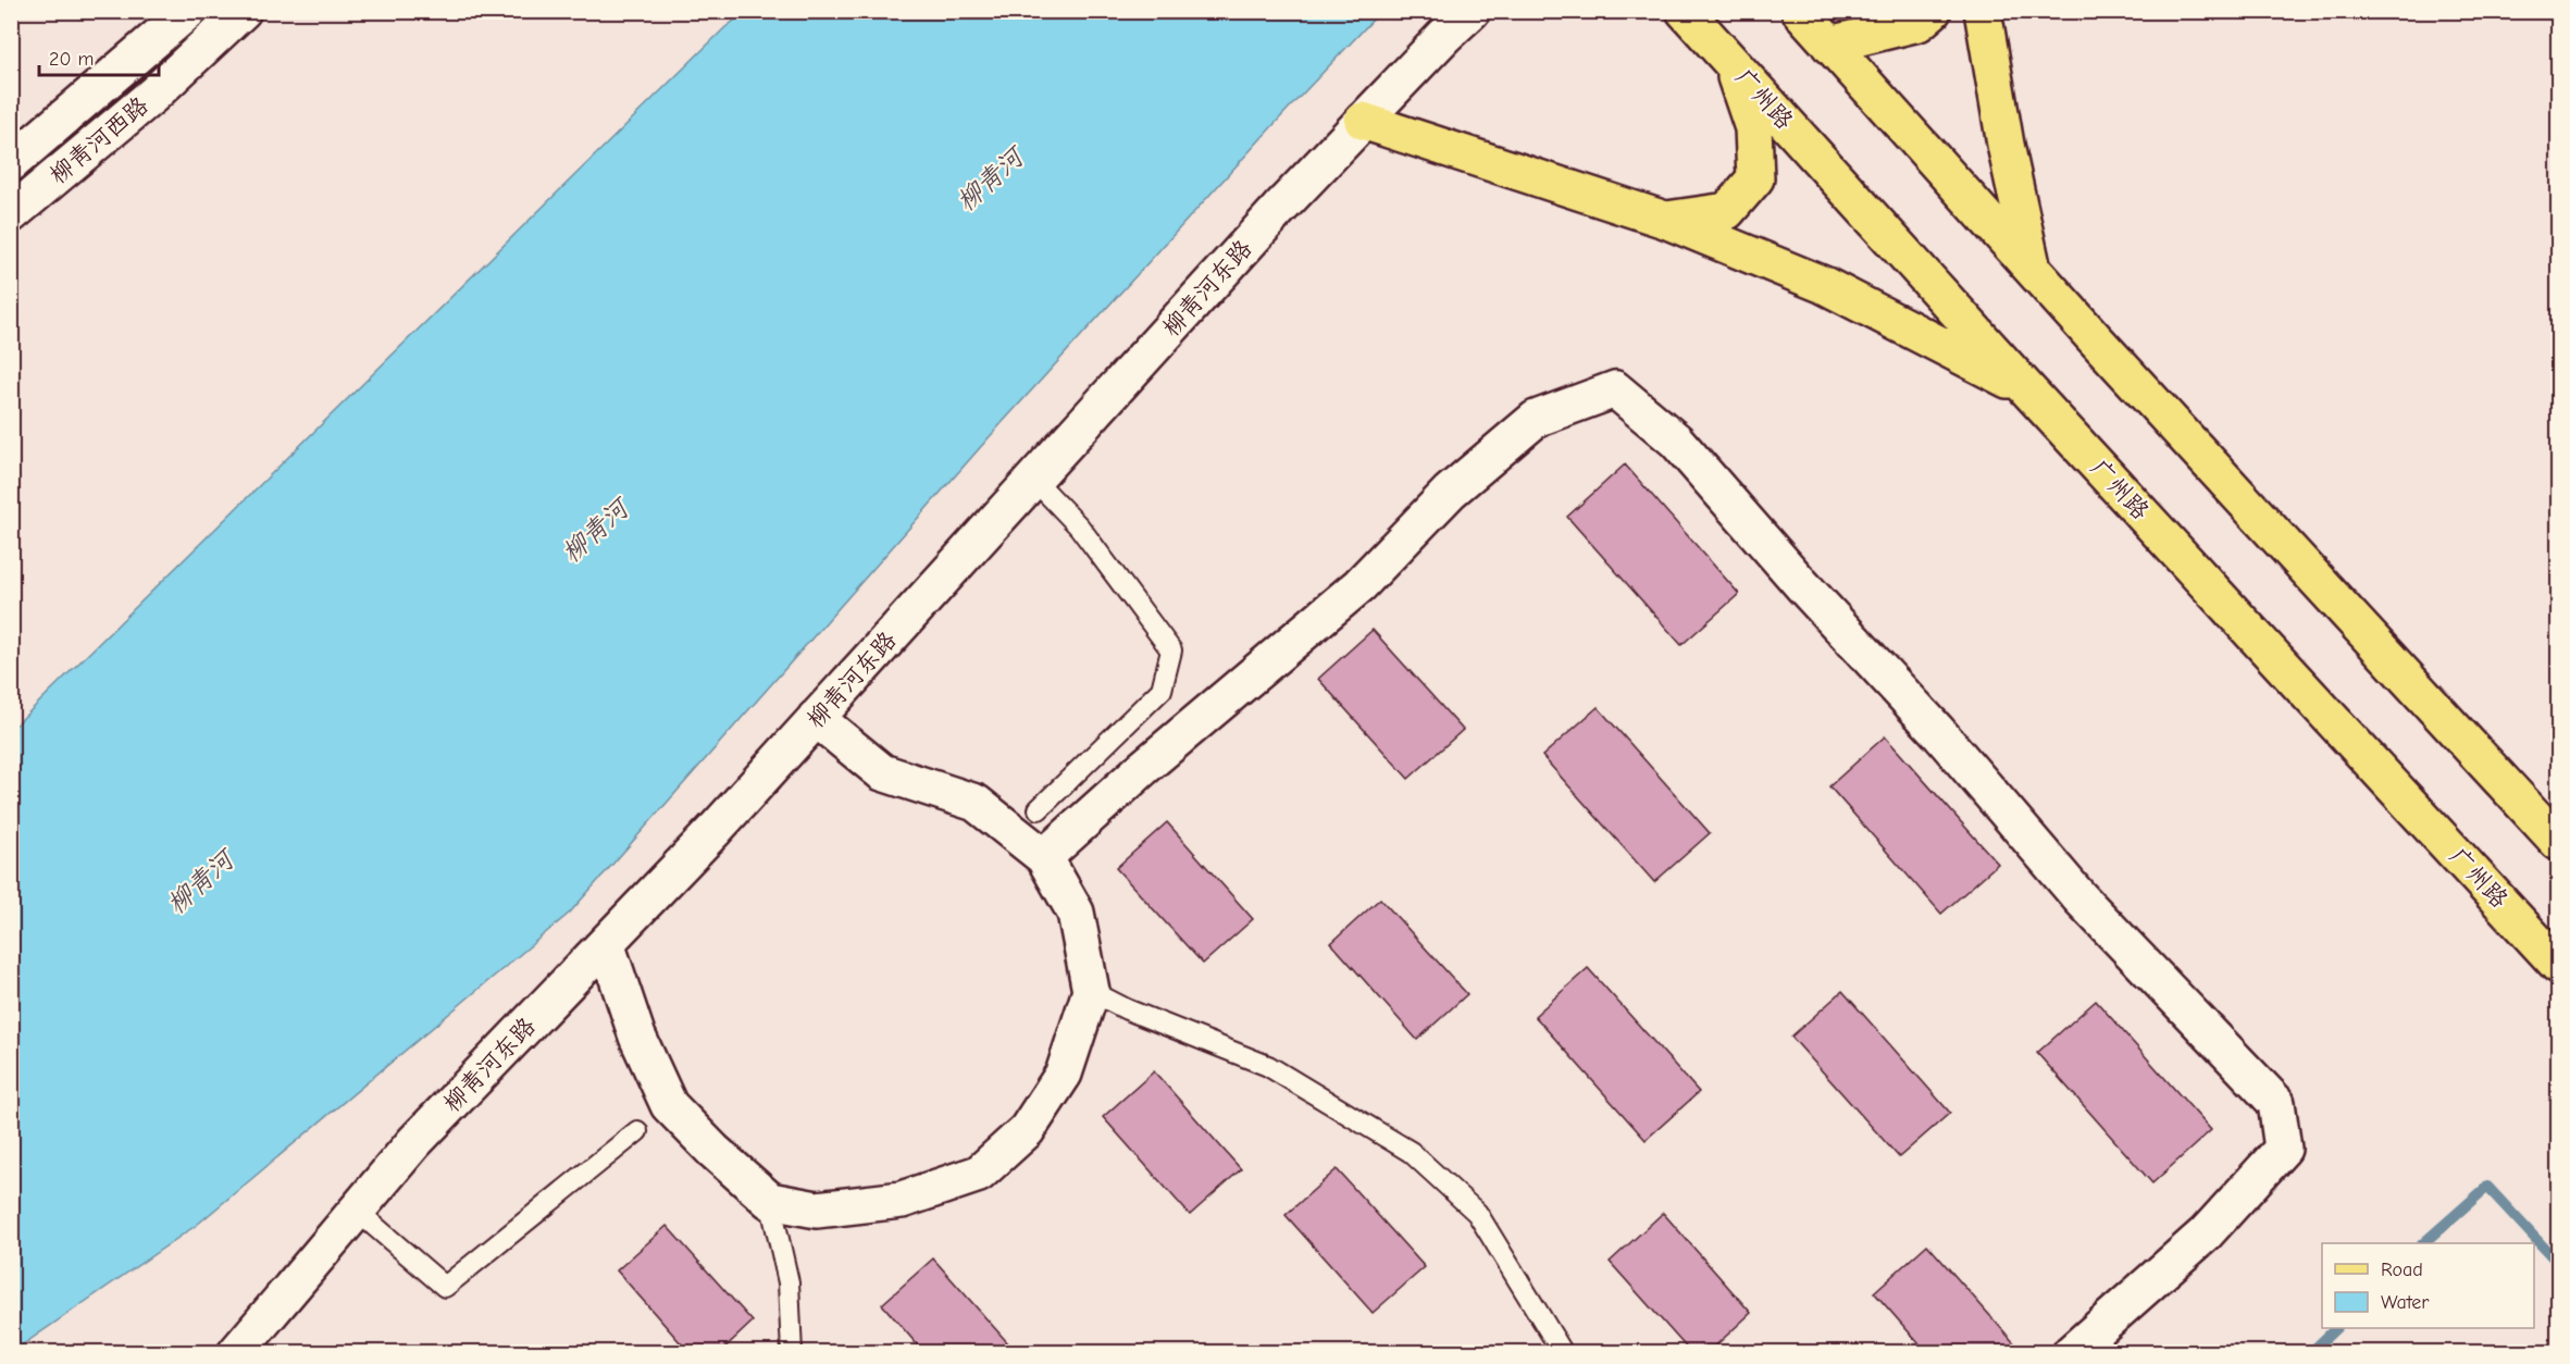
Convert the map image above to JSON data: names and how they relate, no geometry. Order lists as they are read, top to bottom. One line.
{"streets":{"main road":["广州路"],"street":["柳青河西路","柳青河东路"]},"water":["柳青河"],"legend":["Road","Water"],"scale_bar":"20 m"}
